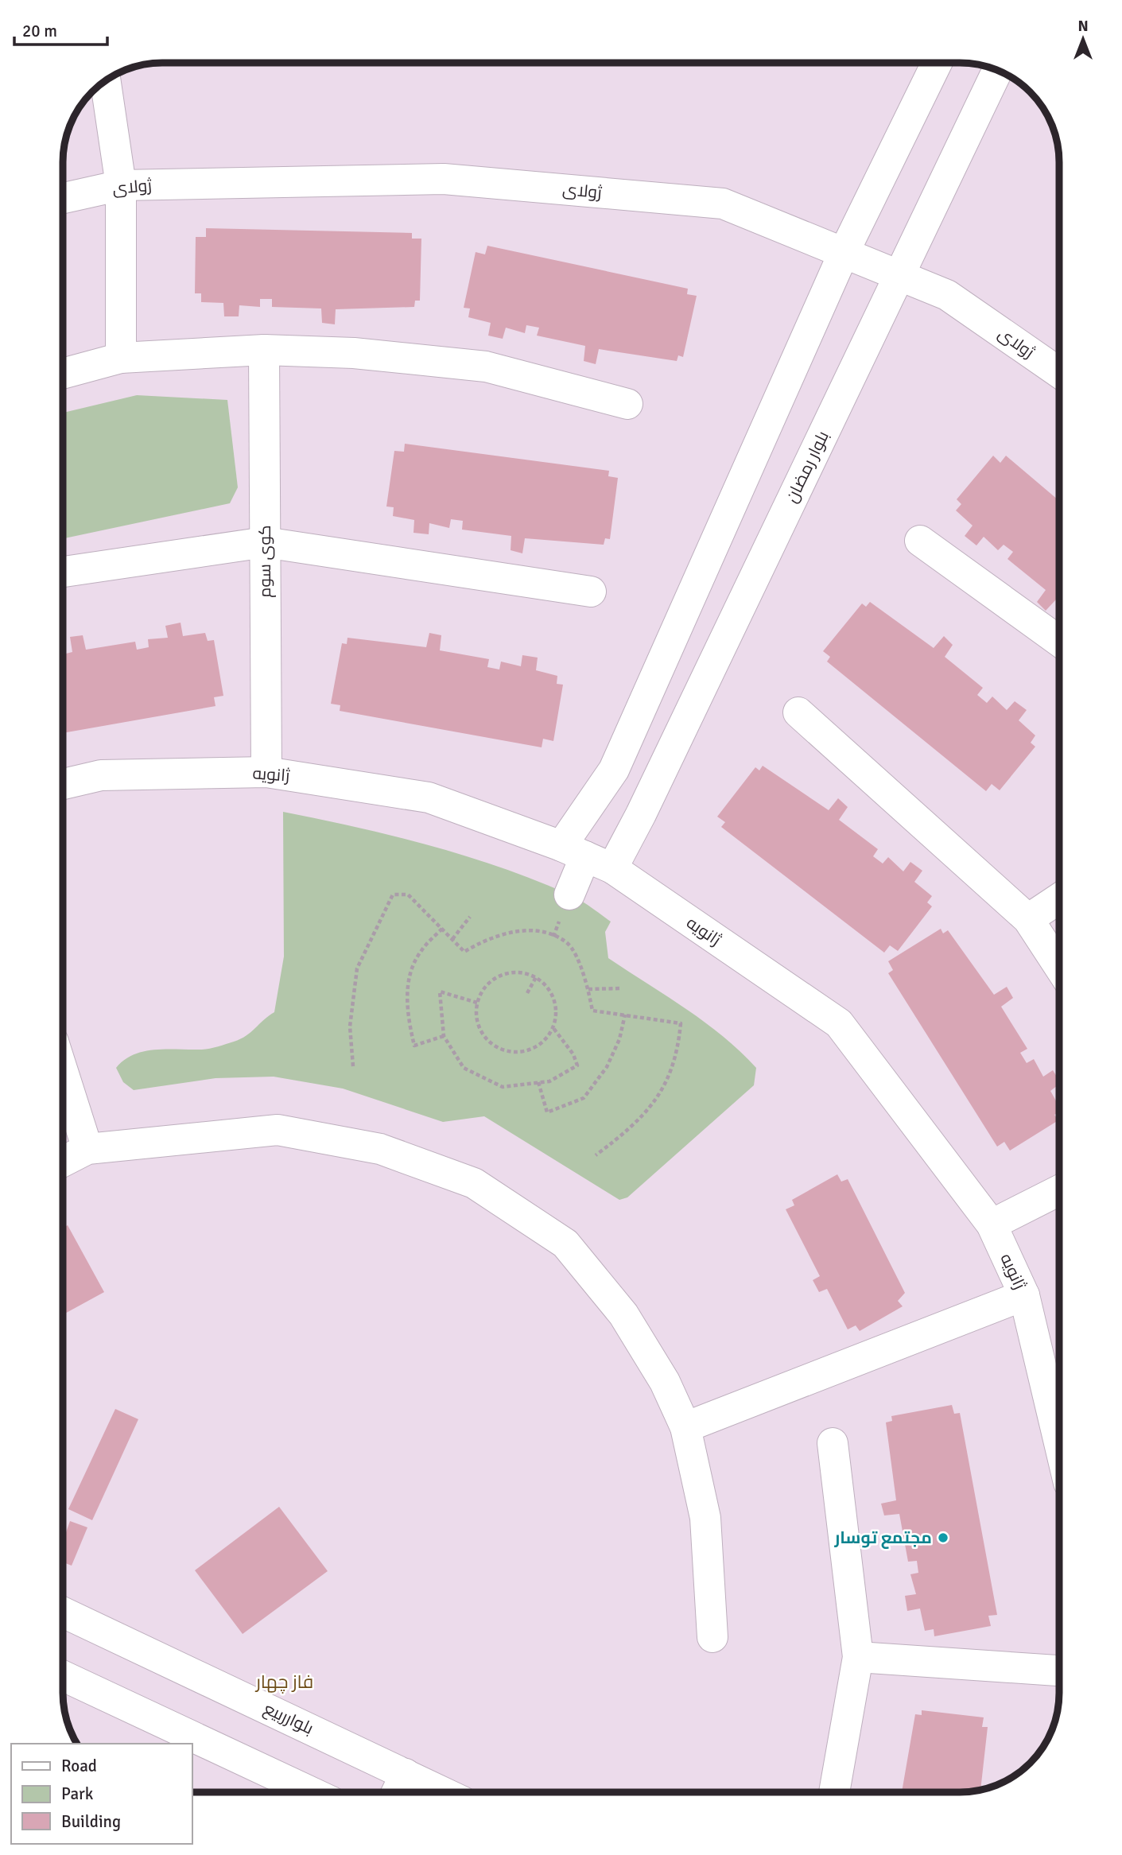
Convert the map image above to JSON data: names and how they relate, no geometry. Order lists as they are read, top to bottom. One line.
{"streets":{"street":["ژولای","بلوار رمضان","کوی سوم","ژانویه","بلوارربیع"]},"crossings":[["ژولای","بلوار رمضان"],["بلوار رمضان","ژانویه"],["کوی سوم","ژانویه"]],"districts":["فاز چهار"],"places":["مجتمع توسار"],"legend":["Road","Park","Building"],"scale_bar":"20 m","north":"top"}
